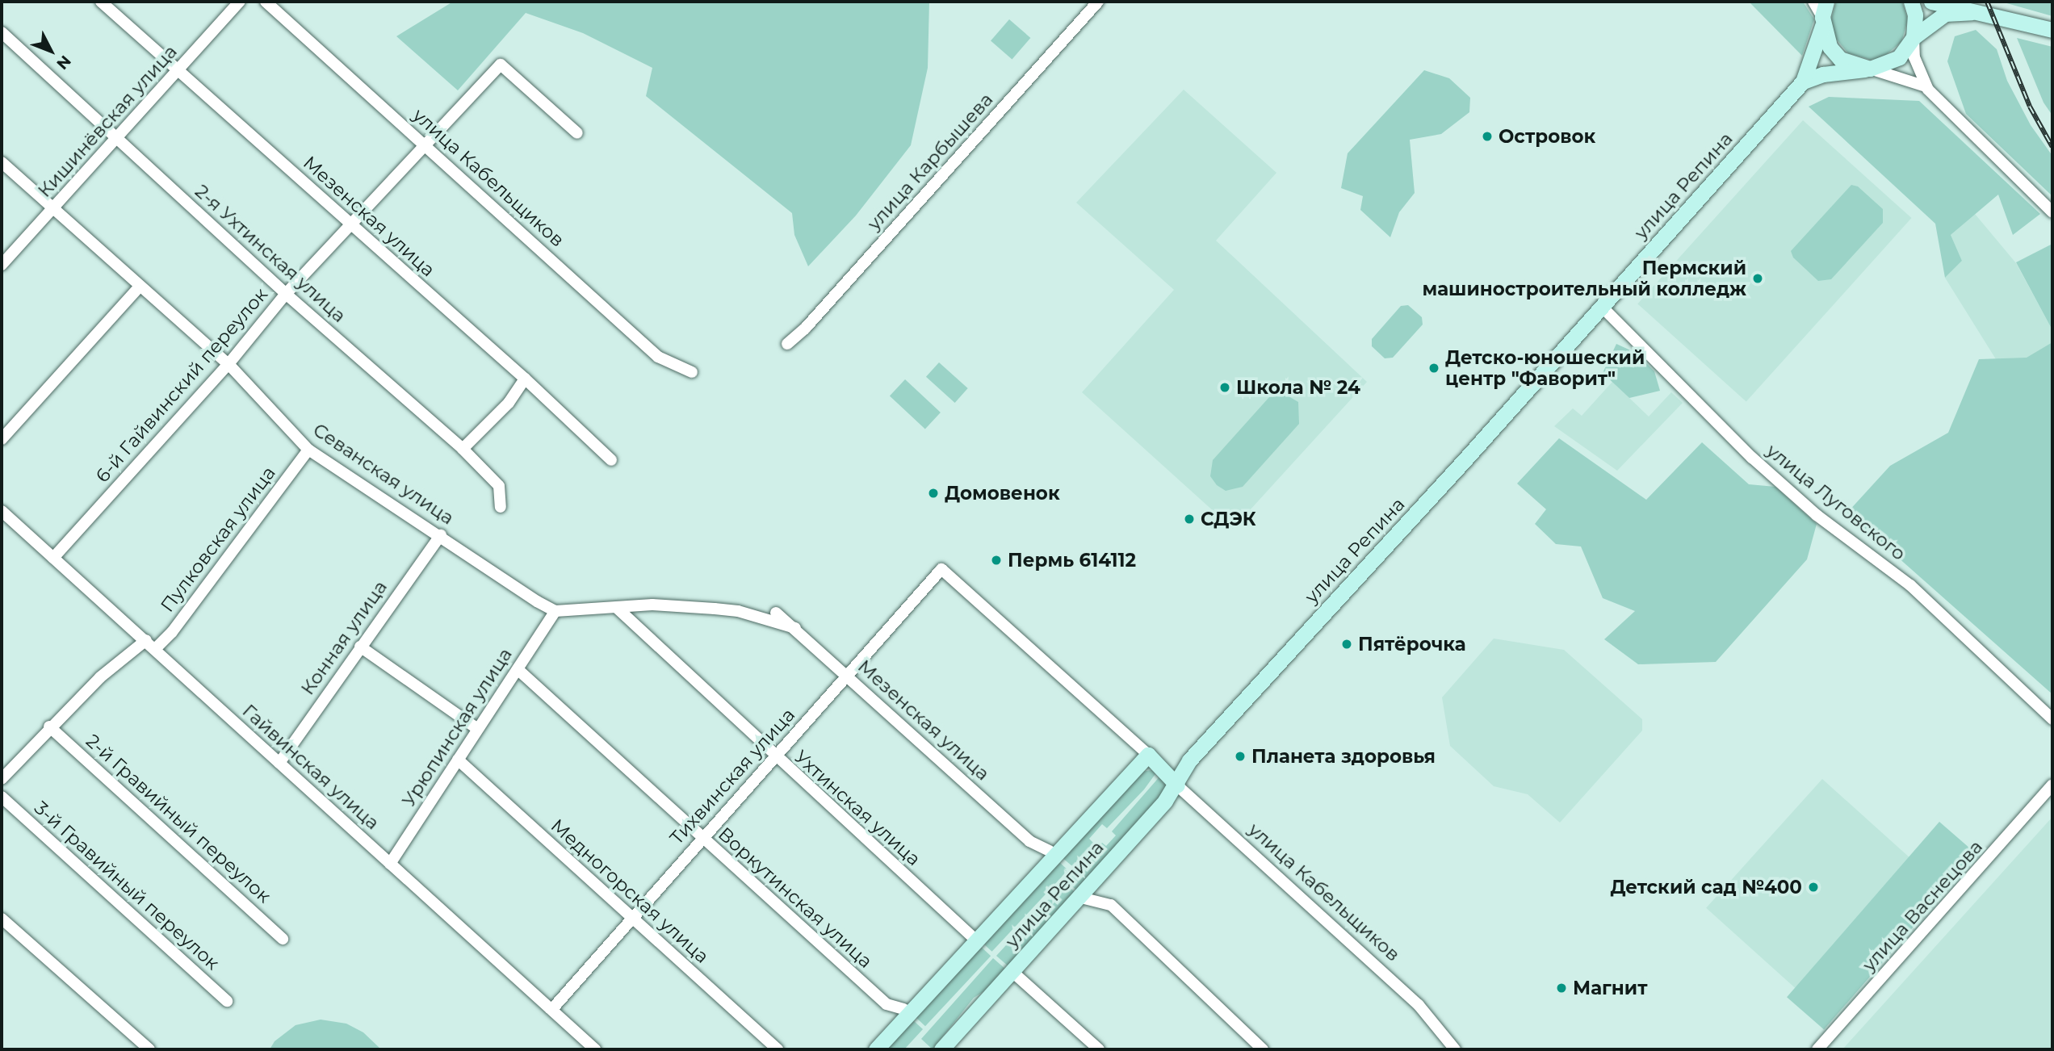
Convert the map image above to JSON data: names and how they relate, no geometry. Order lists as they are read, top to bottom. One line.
{"streets":{"street":["Кишинёвская улица","улица Карбышева","улица Кабельщиков","улица Репина","Мезенская улица","2-я Ухтинская улица","6-й Гайвинский переулок","Севанская улица","улица Луговского","Пулковская улица","Конная улица","Урюпинская улица","Гайвинская улица","Тихвинская улица","Ухтинская улица","2-й Гравийный переулок","3-й Гравийный переулок","Медногорская улица","Воркутинская улица","улица Васнецова"]},"crossings":[["Кишинёвская улица","Мезенская улица"],["Кишинёвская улица","2-я Ухтинская улица"],["Кишинёвская улица","Севанская улица"],["улица Кабельщиков","улица Репина"],["улица Кабельщиков","6-й Гайвинский переулок"],["улица Кабельщиков","Тихвинская улица"],["улица Репина","улица Луговского"],["улица Репина","Ухтинская улица"],["Мезенская улица","6-й Гайвинский переулок"],["Мезенская улица","Тихвинская улица"],["2-я Ухтинская улица","6-й Гайвинский переулок"],["6-й Гайвинский переулок","Севанская улица"],["6-й Гайвинский переулок","Гайвинская улица"],["Севанская улица","Пулковская улица"],["Севанская улица","Конная улица"],["Севанская улица","Урюпинская улица"],["Пулковская улица","Гайвинская улица"],["Конная улица","Гайвинская улица"],["Урюпинская улица","Гайвинская улица"],["Урюпинская улица","Медногорская улица"],["Урюпинская улица","Воркутинская улица"],["Гайвинская улица","Тихвинская улица"],["Тихвинская улица","Ухтинская улица"],["Тихвинская улица","Медногорская улица"],["Тихвинская улица","Воркутинская улица"]],"places":["Островок","Пермский машиностроительный колледж","Детско-юношеский центр \"Фаворит\"","Школа № 24","Домовенок","СДЭК","Пермь 614112","Пятёрочка","Планета здоровья","Детский сад №400","Магнит"],"north":"bottom right"}
